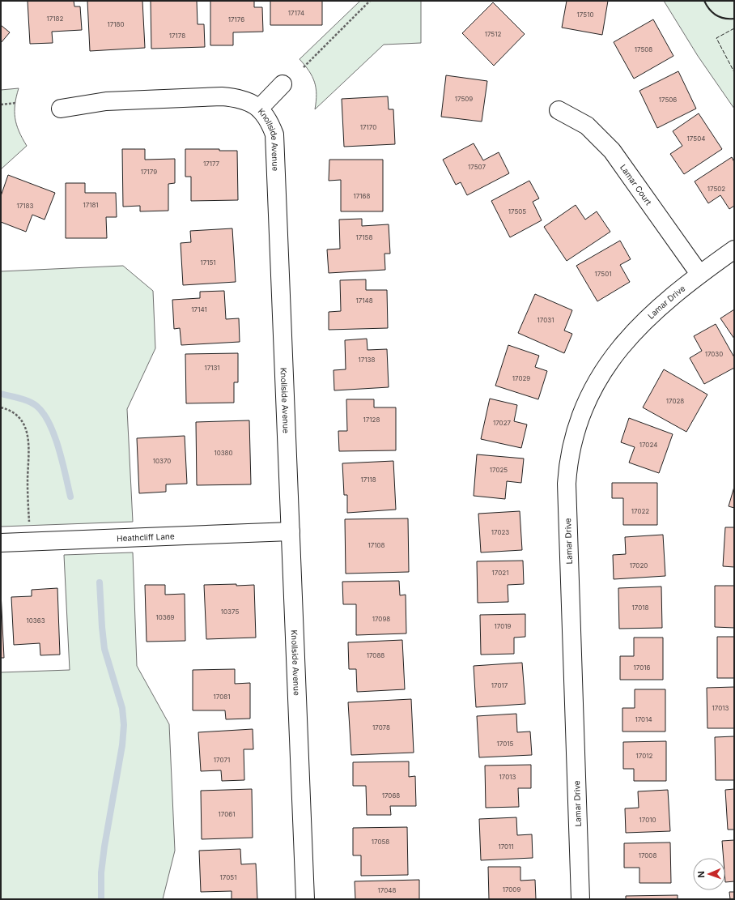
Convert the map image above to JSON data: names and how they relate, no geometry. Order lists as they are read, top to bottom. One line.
{"streets":{"street":["Knollside Avenue","Lamar Court","Lamar Drive","Heathcliff Lane"]},"crossings":[["Knollside Avenue","Heathcliff Lane"],["Lamar Court","Lamar Drive"]],"house_numbers":["17174","17510","17182","17176","17180","17512","17178","17508","17509","17506","17170","17504","17177","17507","17179","17502","17168","17181","17183","17505","17158","17151","17501","17148","17141","17031","17030","17138","17131","17029","17028","17128","17027","17024","10380","10370","17025","17118","17022","17023","17108","17020","17021","17018","10375","10369","17098","10363","17019","17088","17016","17017","17081","17013","17014","17078","17015","17012","17071","17013","17068","17061","17010","17058","17011","17008","17051","17009","17048"],"north":"left"}
